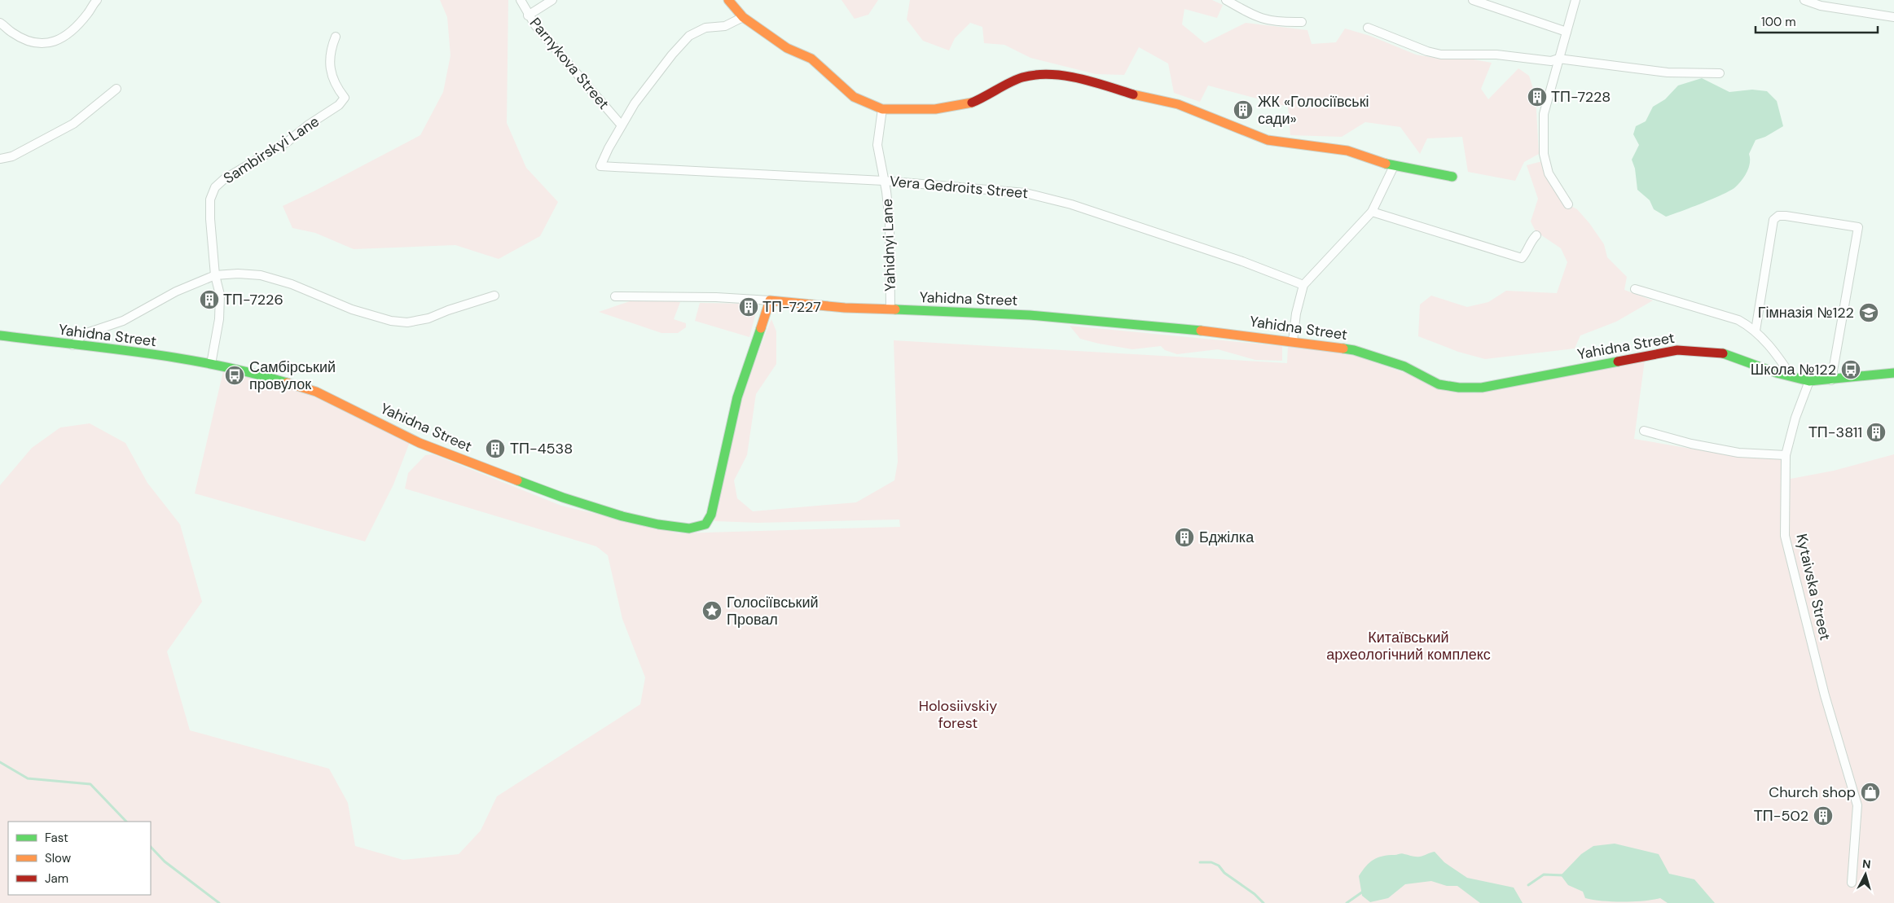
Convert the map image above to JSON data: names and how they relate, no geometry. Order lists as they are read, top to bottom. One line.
{"streets":{"street":["Parnykova Street","Sambirskyi Lane","Vera Gedroits Street","Yahidnyi Lane","Yahidna Street","Kytaivska Street"]},"crossings":[["Parnykova Street","Vera Gedroits Street"],["Vera Gedroits Street","Yahidnyi Lane"],["Yahidnyi Lane","Yahidna Street"],["Yahidna Street","Kytaivska Street"]],"parks":["Китаївський археологічний комплекс","Holosiivskiy forest"],"places":{"building":["ТП-7228","ЖК «Голосіївські сади»","ТП-7226","ТП-7227","ТП-3811","ТП-4538","Бджілка","ТП-502"],"school or university":["Гімназія №122"],"bus stop":["Школа №122","Самбірський провулок"],"place":["Голосіївський Провал"],"shop":["Church shop"]},"legend":["Fast","Slow","Jam"],"scale_bar":"100 m","north":"top"}
